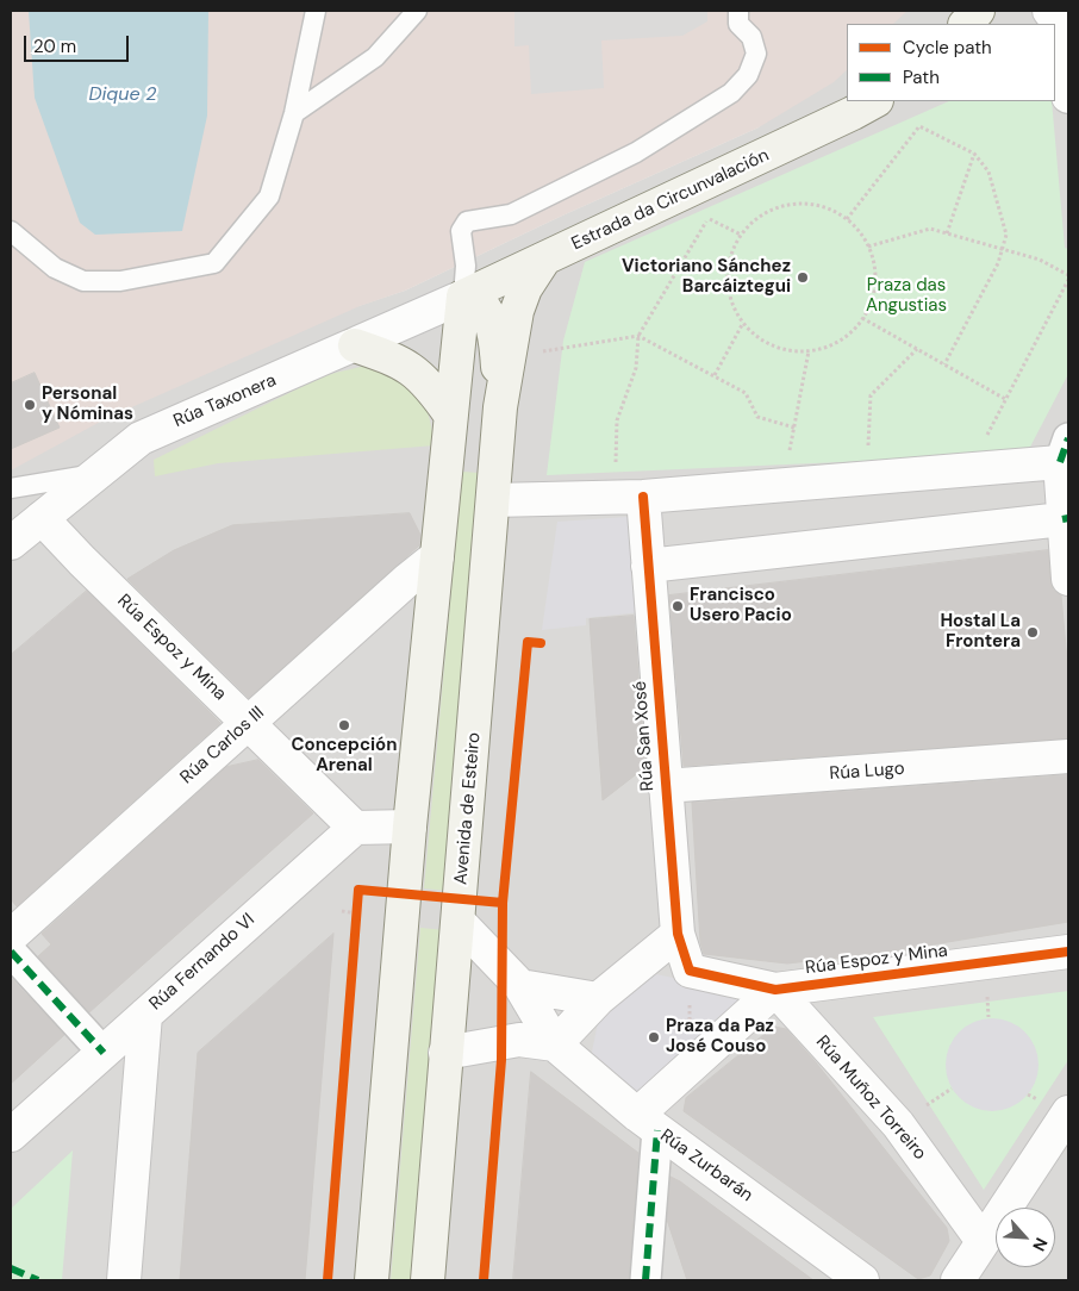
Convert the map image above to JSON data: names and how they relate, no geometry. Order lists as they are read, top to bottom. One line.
{"streets":{"main road":["Estrada da Circunvalación","Avenida de Esteiro"],"street":["Rúa Taxonera","Rúa Espoz y Mina","Rúa San Xosé","Rúa Carlos III","Rúa Lugo","Rúa Fernando VI","Rúa Muñoz Torreiro","Rúa Zurbarán"]},"crossings":[["Estrada da Circunvalación","Rúa Taxonera"],["Rúa Taxonera","Rúa Espoz y Mina"],["Rúa Espoz y Mina","Rúa San Xosé"],["Rúa Espoz y Mina","Rúa Carlos III"],["Rúa Espoz y Mina","Rúa Fernando VI"],["Rúa Espoz y Mina","Rúa Muñoz Torreiro"],["Rúa San Xosé","Rúa Lugo"]],"water":["Dique 2"],"parks":["Praza das Angustias"],"places":["Victoriano Sánchez Barcáiztegui","Personal y Nóminas","Francisco Usero Pacio","Hostal La Frontera","Concepción Arenal","Praza da Paz José Couso"],"legend":["Cycle path","Path"],"scale_bar":"20 m","north":"bottom right"}
